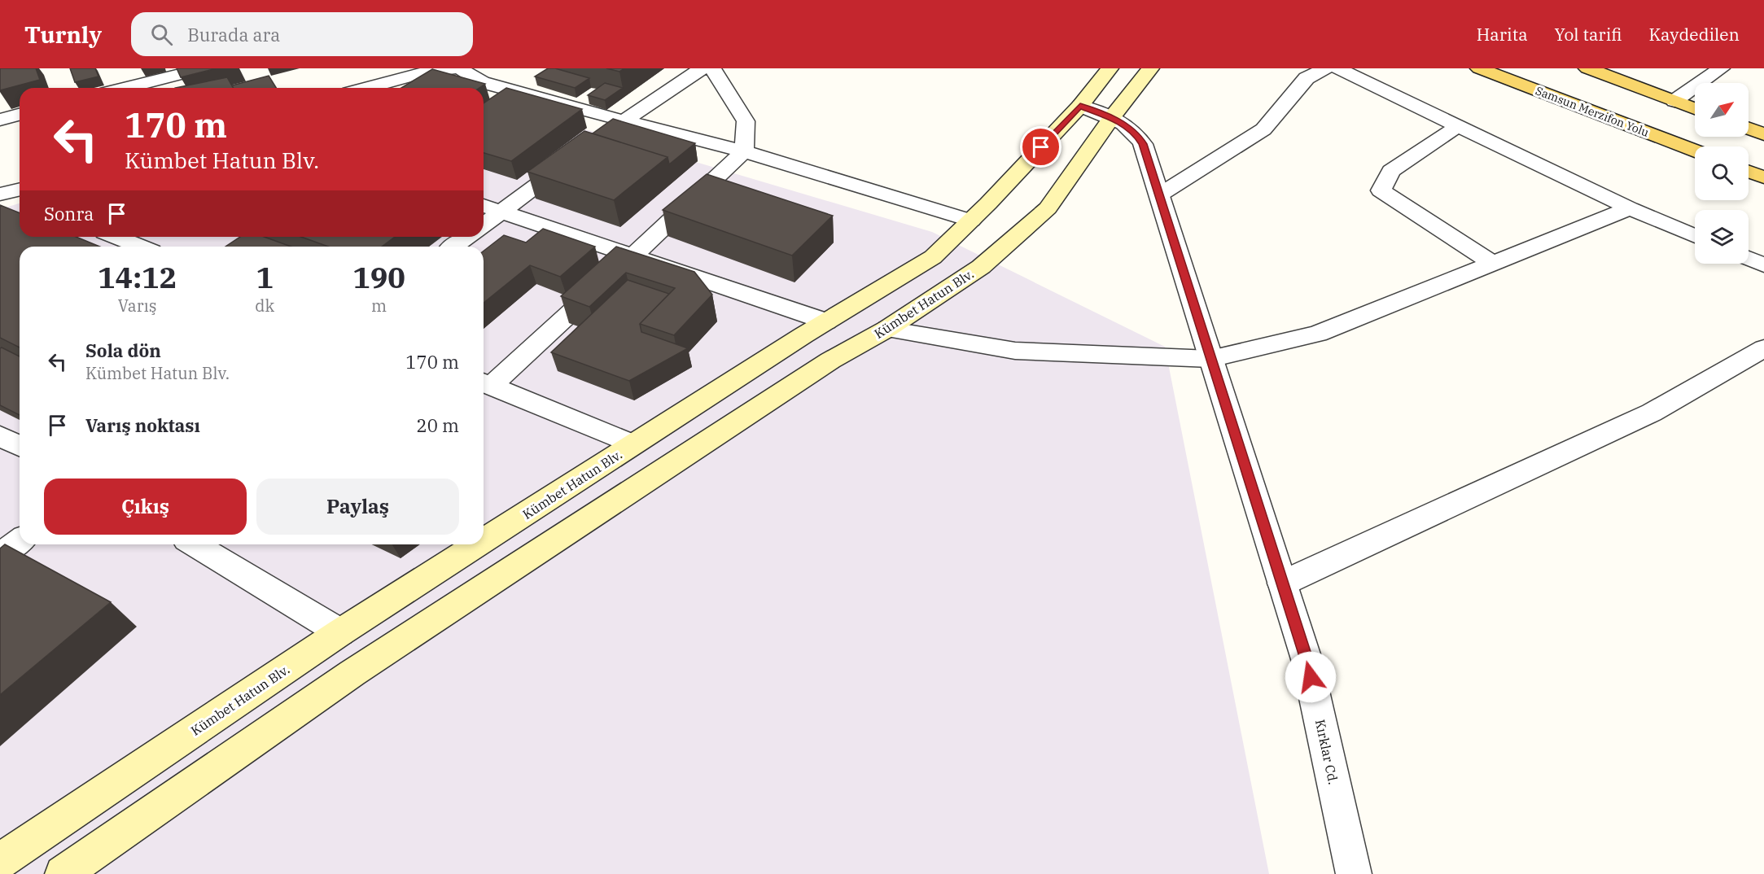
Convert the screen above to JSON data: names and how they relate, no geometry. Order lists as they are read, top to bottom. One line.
{"streets":{"main road":["Samsun Merzifon Yolu","Kümbet Hatun Blv."],"street":["Kırklar Cd."]},"crossings":[["Kümbet Hatun Blv.","Kırklar Cd."]],"north":"top right","page":{"header":"Turnly","search":"Burada ara","nav":["Harita","Yol tarifi","Kaydedilen"],"turn":["170 m","Kümbet Hatun Blv."],"then":"Sonra","eta":["14:12","Varış","1","dk","190","m"],"list":[{"name":"Sola dön","note":"Kümbet Hatun Blv.","value":"170 m"},{"name":"Varış noktası","value":"20 m"}],"buttons":["Çıkış","Paylaş"]}}
